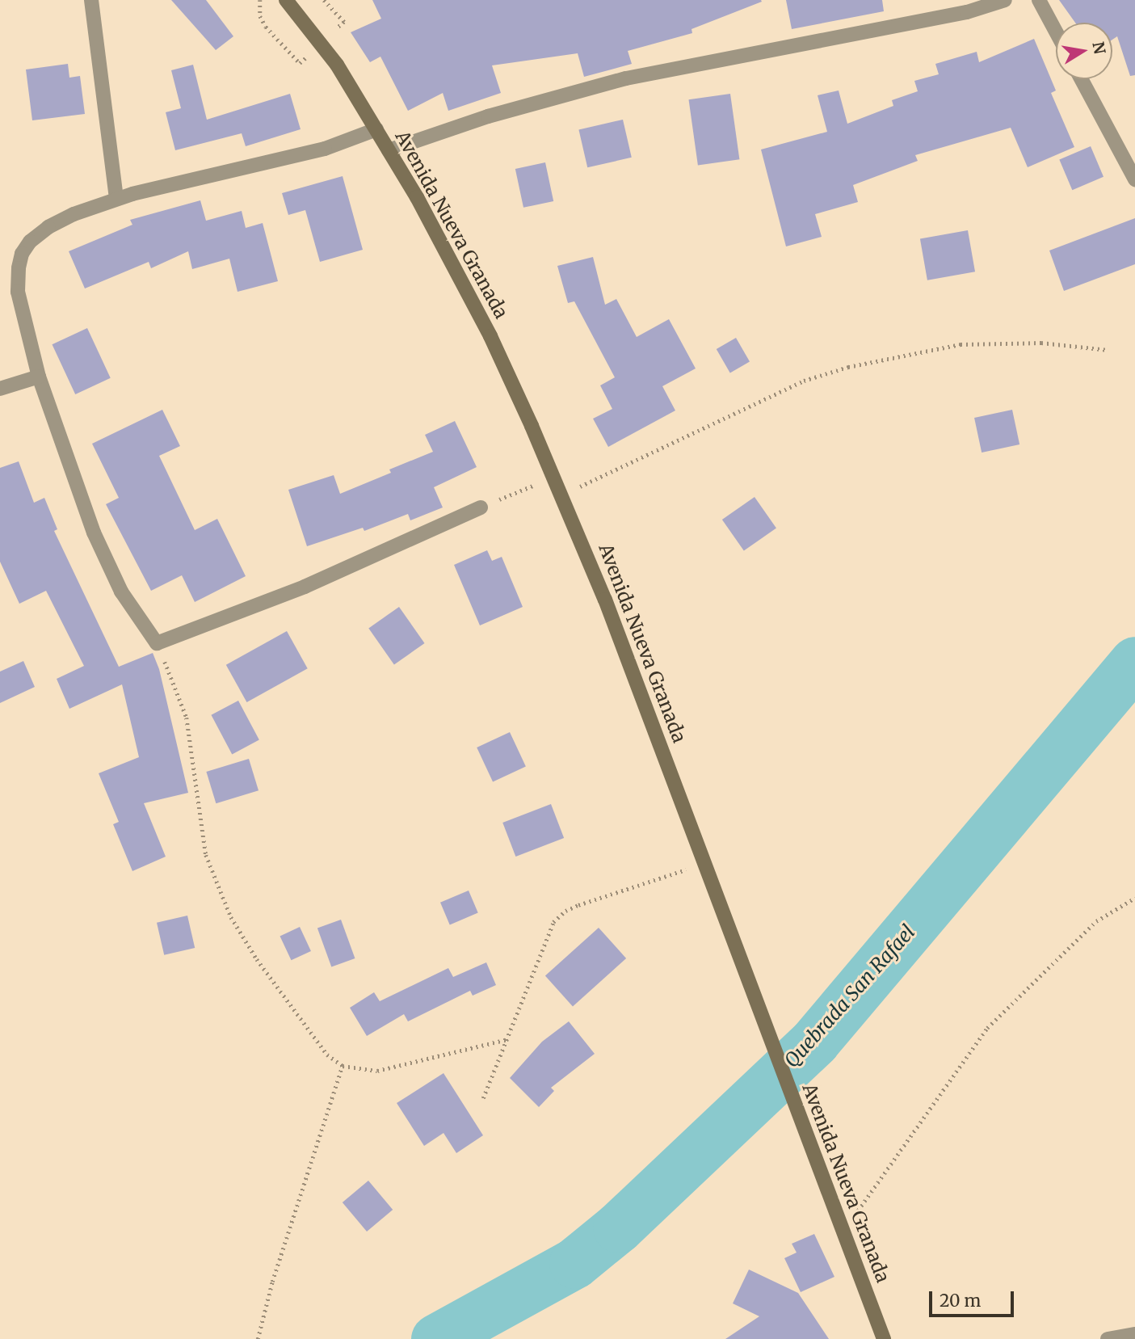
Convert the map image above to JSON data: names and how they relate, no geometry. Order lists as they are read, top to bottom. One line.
{"streets":{"street":["Avenida Nueva Granada"]},"water":["Quebrada San Rafael"],"scale_bar":"20 m","north":"right"}
